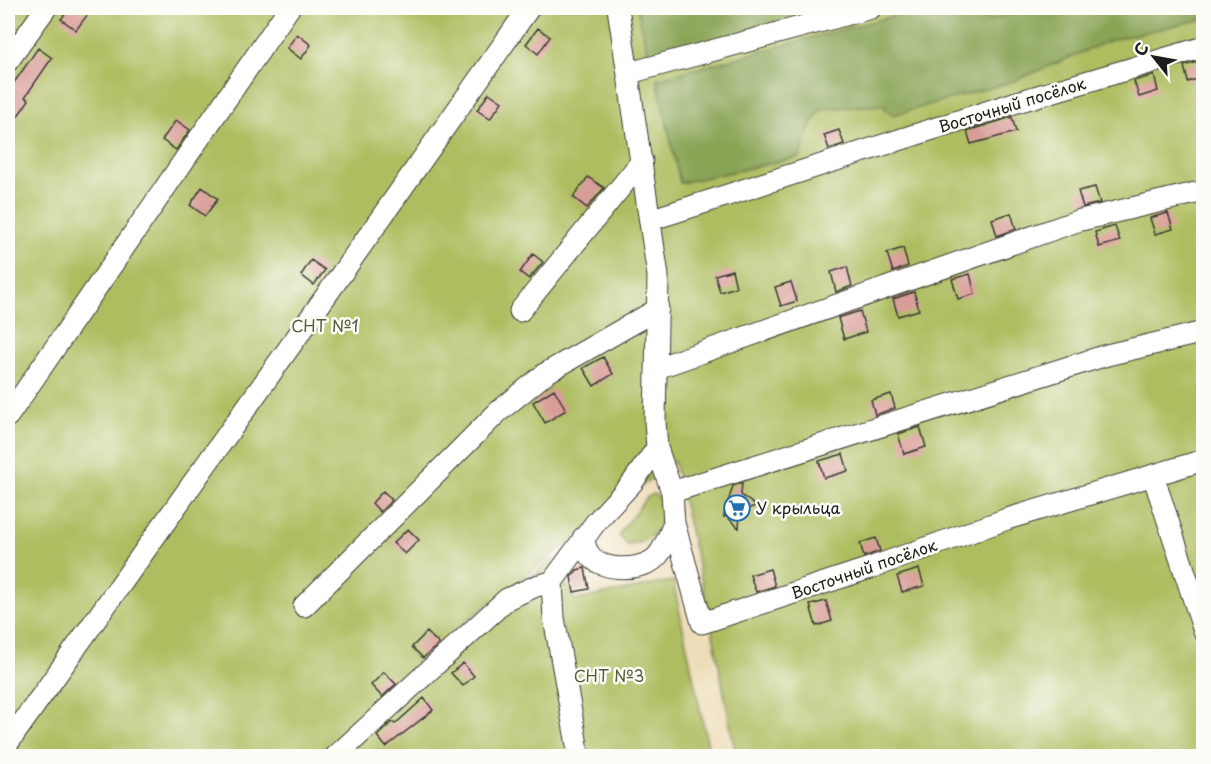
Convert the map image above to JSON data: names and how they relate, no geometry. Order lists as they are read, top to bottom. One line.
{"streets":{"street":["Восточный посёлок"]},"parks":["СНТ №1","СНТ №3"],"places":{"supermarket":["У крыльца"]},"north":"top left"}
